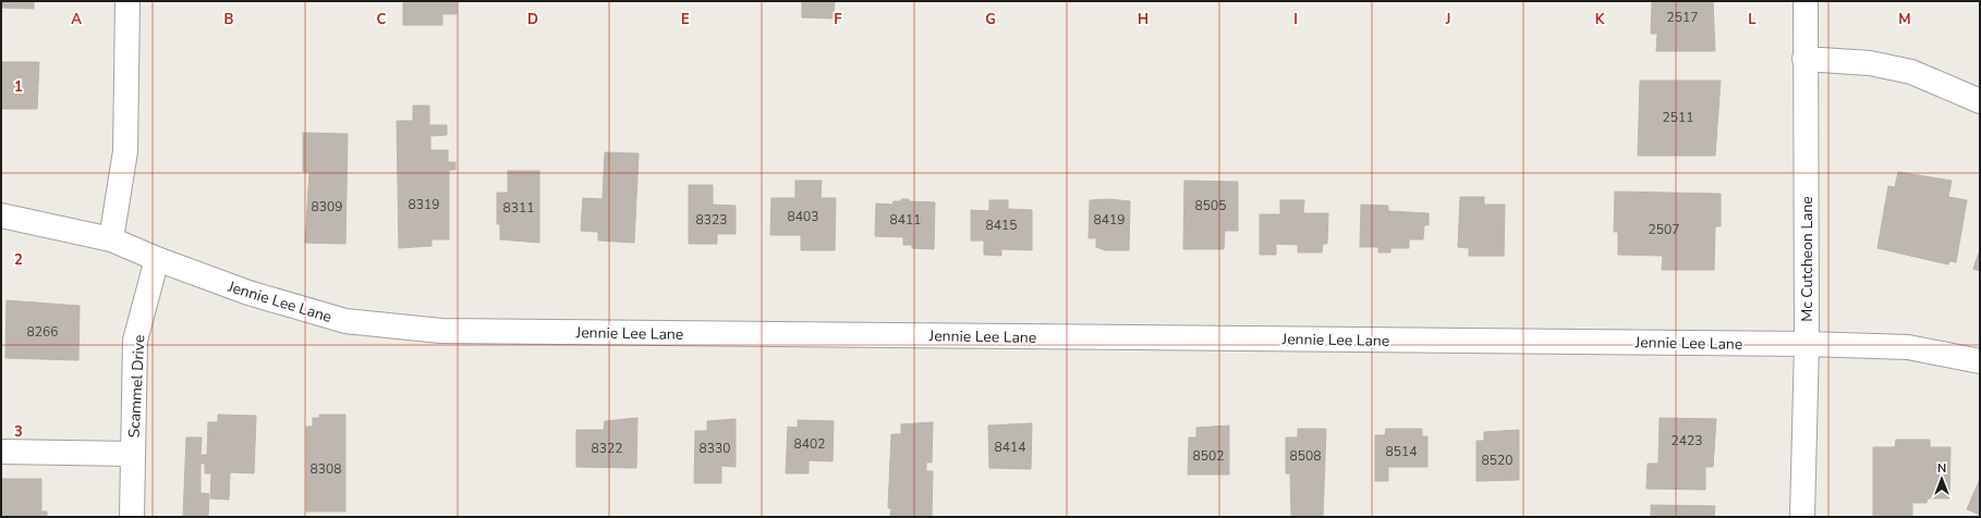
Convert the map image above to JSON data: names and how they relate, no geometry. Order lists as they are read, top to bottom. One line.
{"streets":{"street":["Mc Cutcheon Lane","Jennie Lee Lane","Scammel Drive"]},"crossings":[["Mc Cutcheon Lane","Jennie Lee Lane"],["Jennie Lee Lane","Scammel Drive"]],"house_numbers":["2517","2511","8319","8505","8309","8311","8403","8323","8411","8419","8415","2507","8266","2423","8402","8414","8322","8330","8514","8502","8508","8520","8308"],"north":"top","grid":{"columns":["A","B","C","D","E","F","G","H","I","J","K","L","M"],"rows":["1","2","3"]}}
